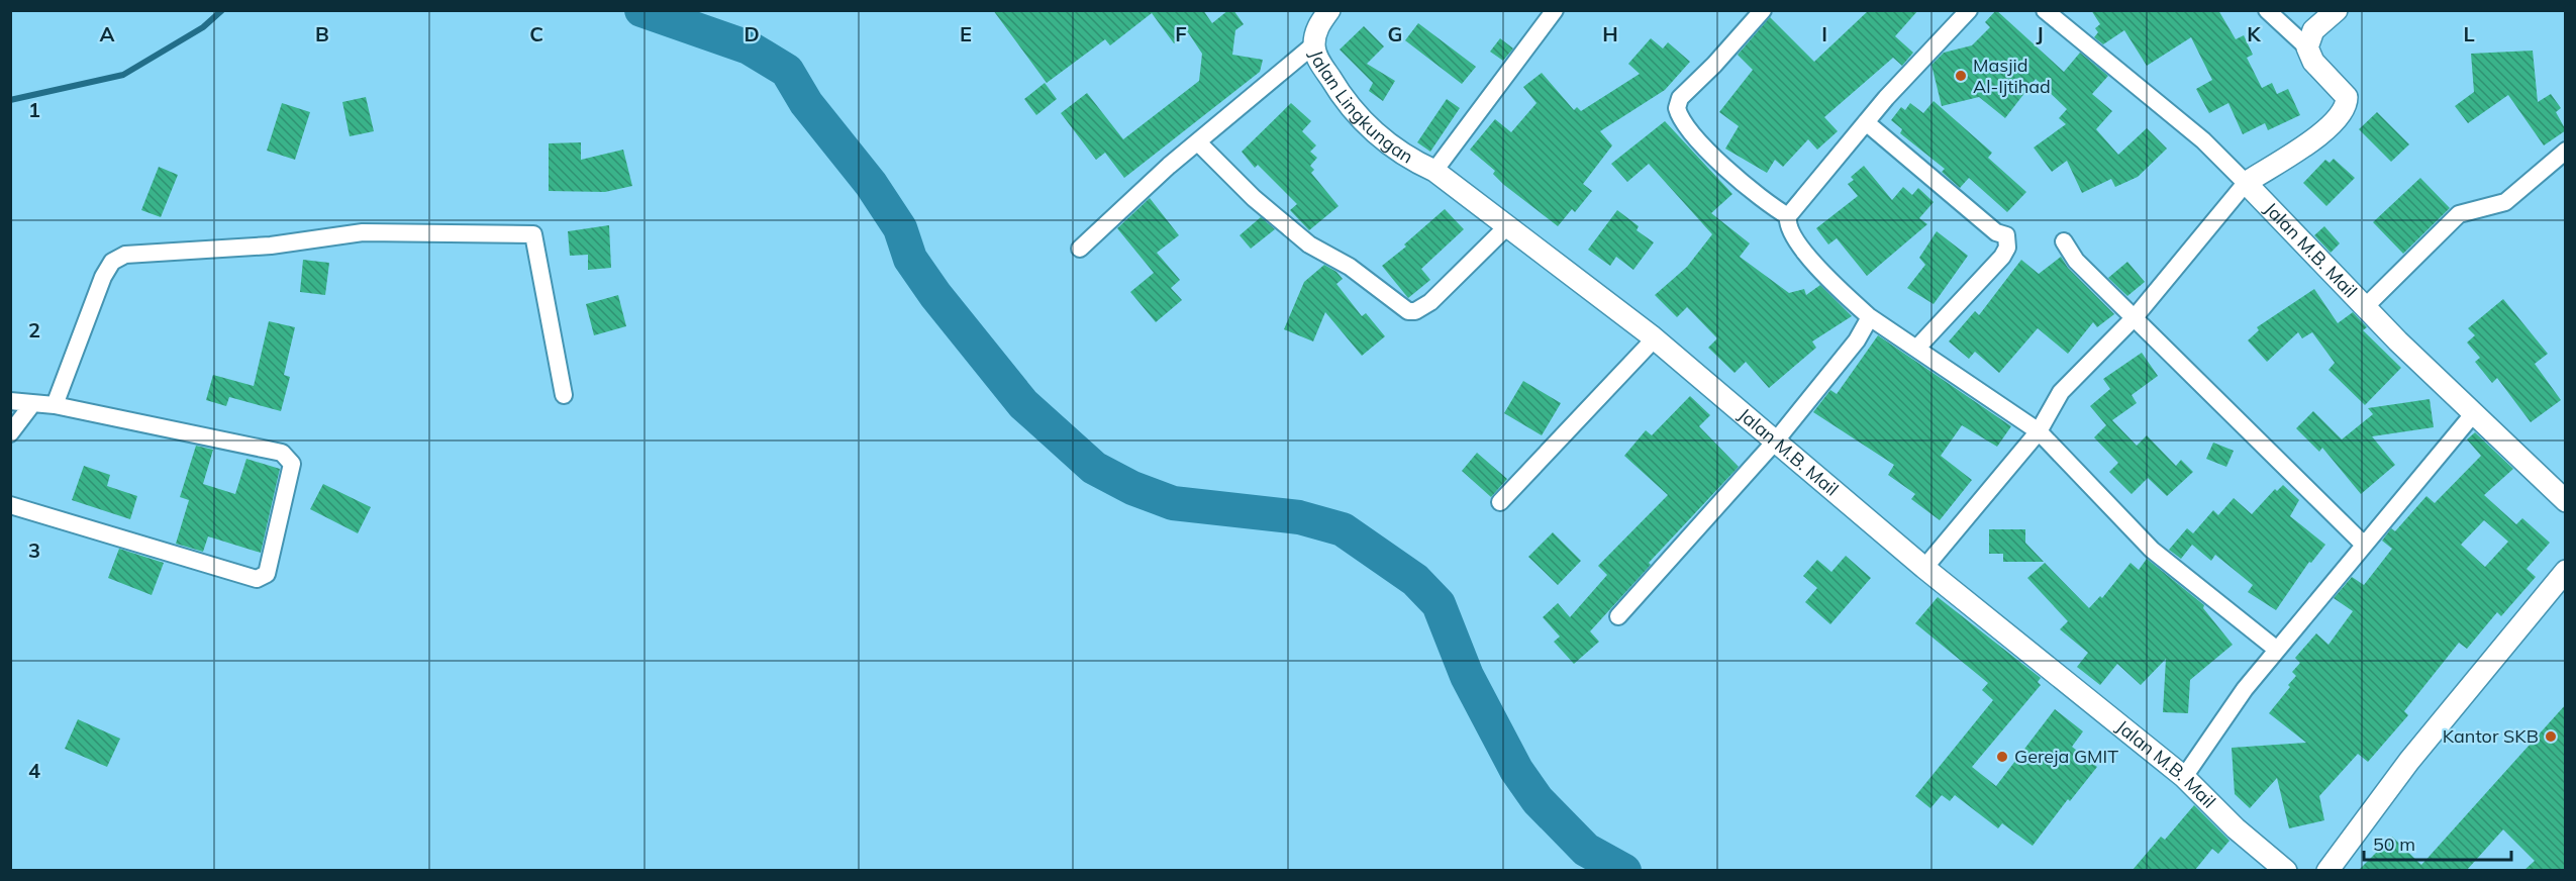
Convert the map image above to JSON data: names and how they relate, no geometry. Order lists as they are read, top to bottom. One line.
{"streets":{"street":["Jalan Lingkungan","Jalan M.B. Mail"]},"crossings":[["Jalan Lingkungan","Jalan M.B. Mail"]],"places":["Masjid Al-Ijtihad","Kantor SKB","Gereja GMIT"],"scale_bar":"50 m","grid":{"columns":["A","B","C","D","E","F","G","H","I","J","K","L"],"rows":["1","2","3","4"]}}
